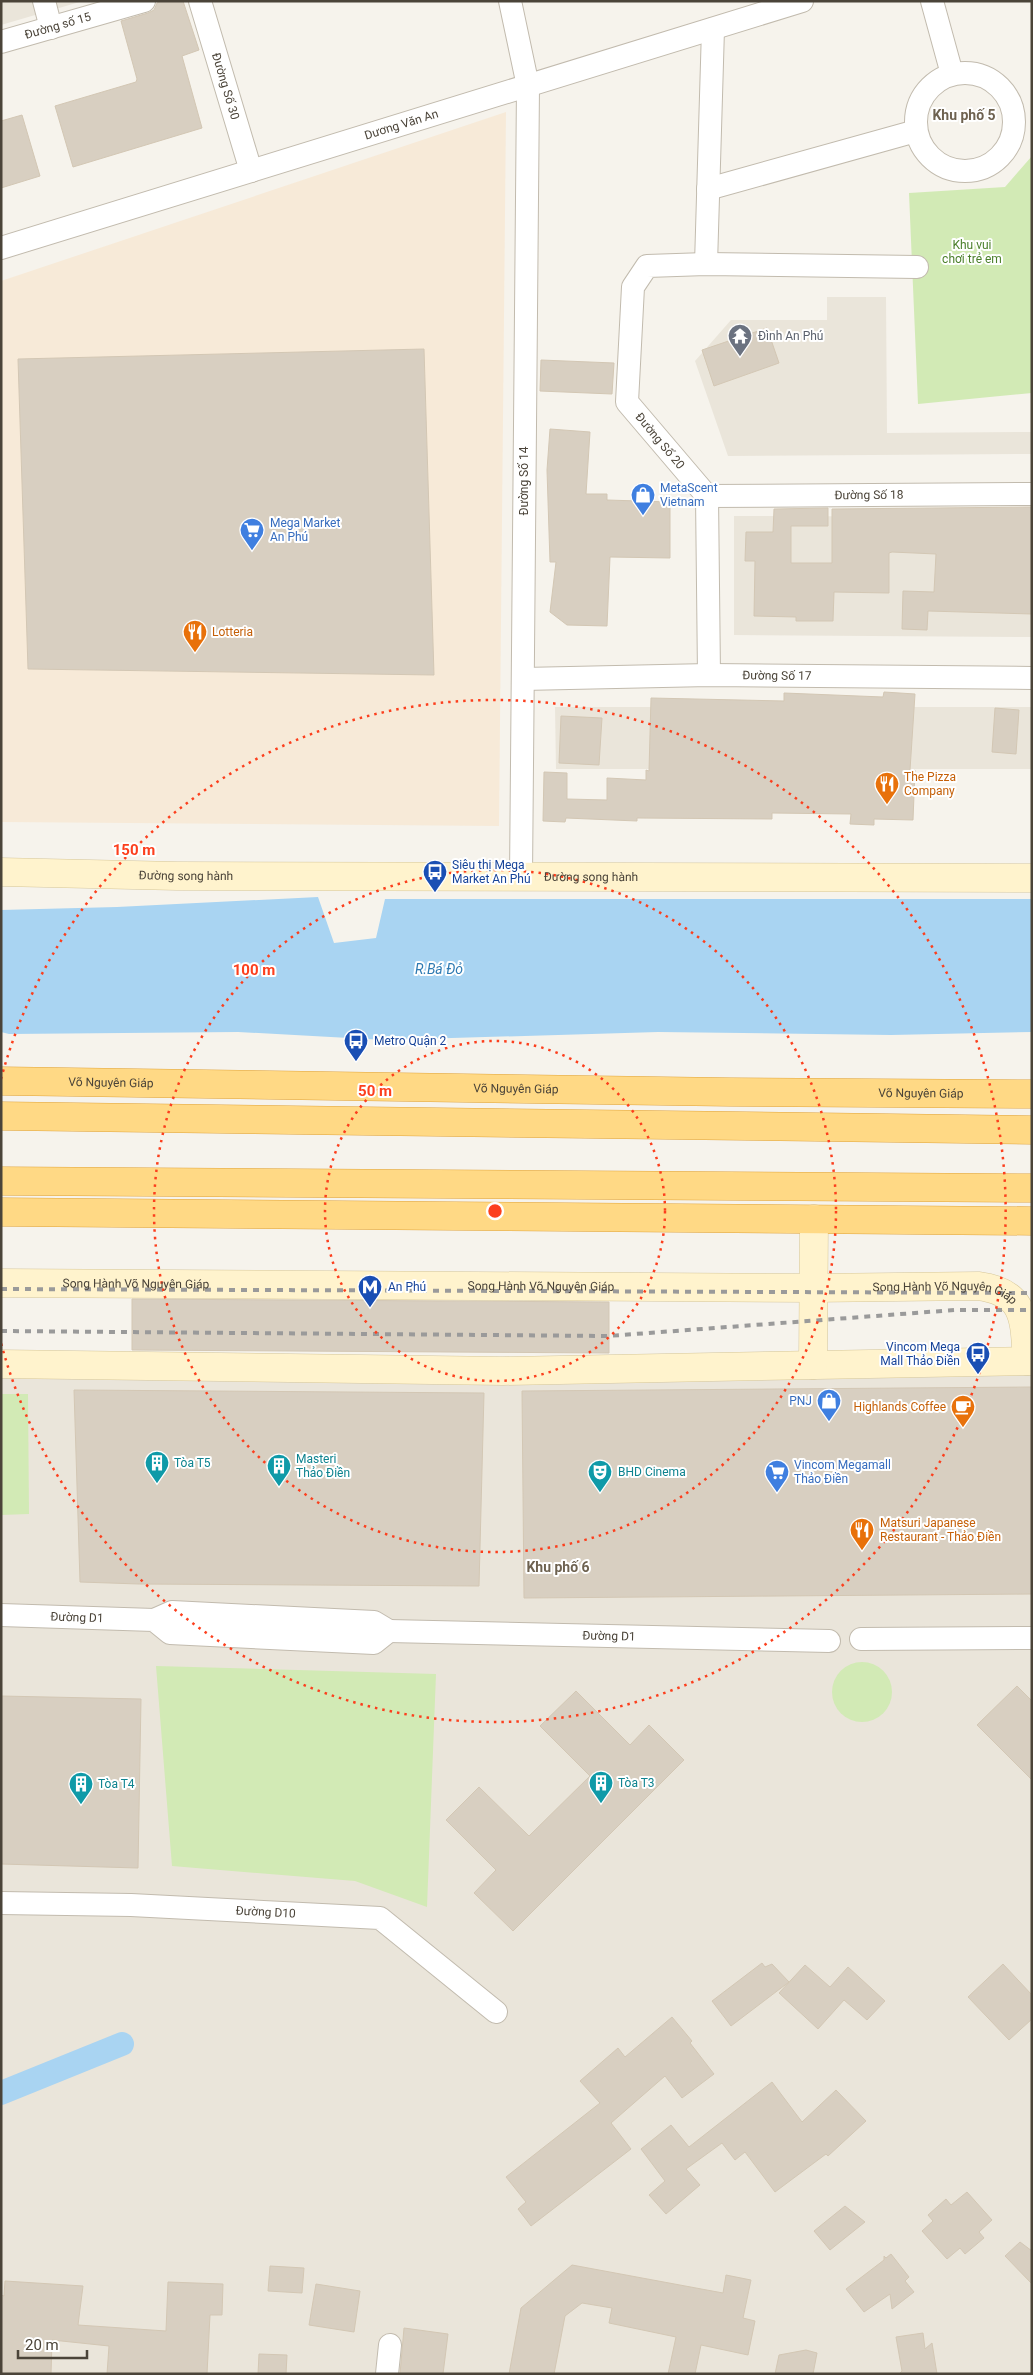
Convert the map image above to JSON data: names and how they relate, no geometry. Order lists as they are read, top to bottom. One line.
{"streets":{"highway":["Võ Nguyên Giáp"],"main road":["Đường song hành","Song Hành Võ Nguyên Giáp"],"street":["Đường số 15","Đường Số 30","Dương Văn An","Đường Số 20","Đường Số 14","Đường Số 18","Đường Số 17","Đường D1","Đường D10"]},"crossings":[["Đường Số 30","Dương Văn An"],["Dương Văn An","Đường Số 14"],["Đường Số 20","Đường Số 18"],["Đường Số 14","Đường Số 17"],["Đường Số 14","Đường song hành"]],"districts":["Khu phố 5","Khu phố 6"],"water":["R.Bá Đỏ"],"parks":["Khu vui chơi trẻ em"],"places":{"temple":["Đình An Phú"],"shop":["MetaScent Vietnam","PNJ"],"supermarket":["Mega Market An Phú","Vincom Megamall Thảo Điền"],"restaurant":["Lotteria","The Pizza Company","Matsuri Japanese Restaurant - Thảo Điền"],"bus stop":["Siêu thị Mega Market An Phú","Metro Quận 2","Vincom Mega Mall Thảo Điền"],"metro station":["An Phú"],"cafe":["Highlands Coffee"],"building":["Tòa T5","Masteri Thảo Điền","Tòa T3","Tòa T4"],"theatre":["BHD Cinema"]},"scale_bar":"20 m","rings":["150 m","100 m","50 m"]}
